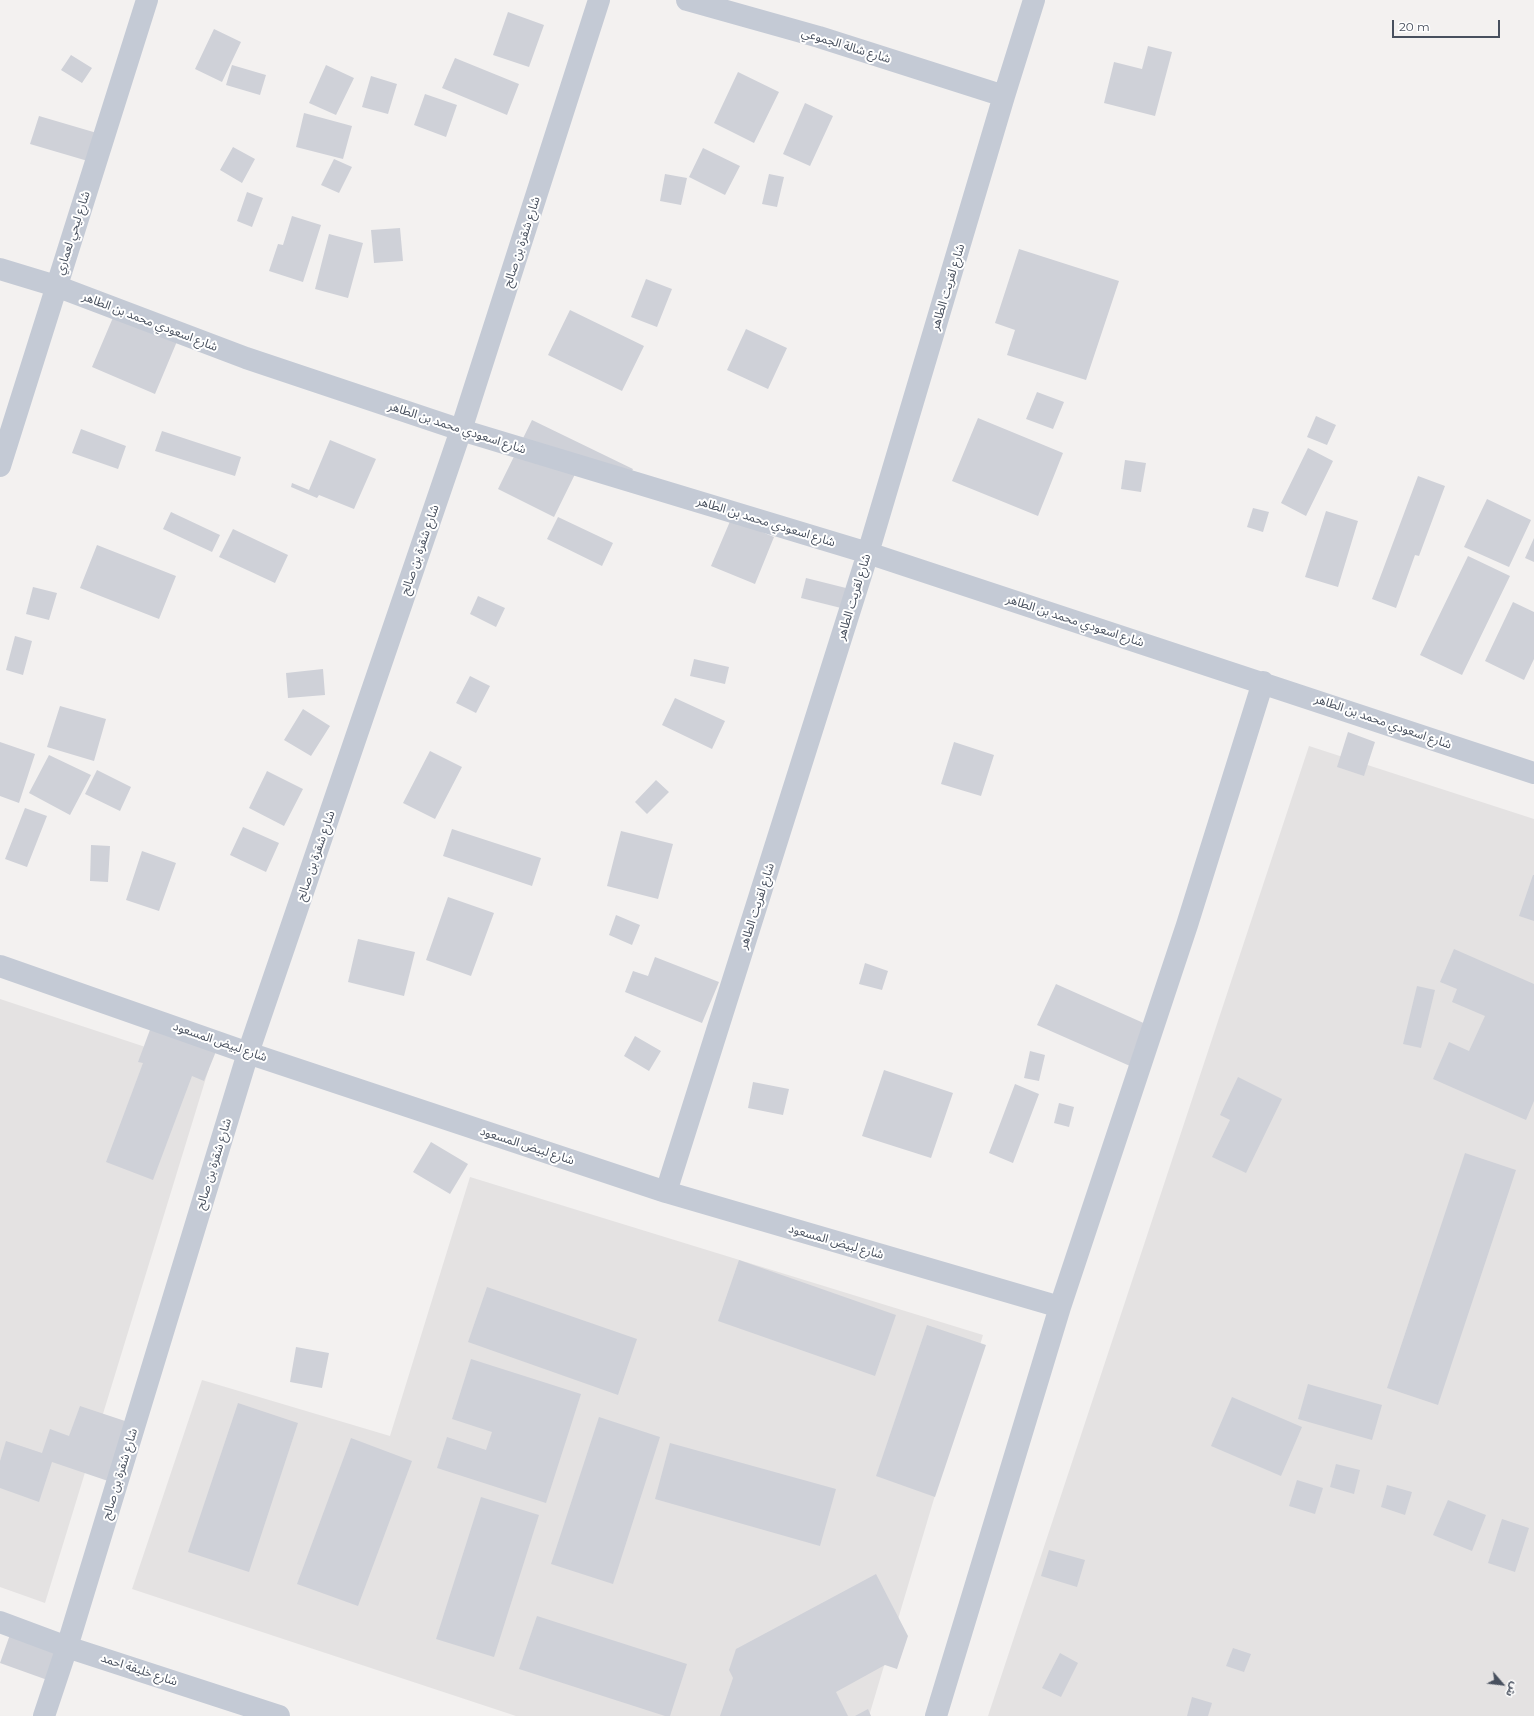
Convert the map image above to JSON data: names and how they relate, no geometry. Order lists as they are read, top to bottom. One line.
{"streets":{"street":["شارع شالة الجموعي","شارع ليحي لعماري","شارع شقرة بن صالح","شارع لقريت الطاهر","شارع اسعودي محمد بن الطاهر","شارع لبيض المسعود","شارع خليفة احمد"]},"crossings":[["شارع شالة الجموعي","شارع لقريت الطاهر"],["شارع ليحي لعماري","شارع اسعودي محمد بن الطاهر"],["شارع شقرة بن صالح","شارع اسعودي محمد بن الطاهر"],["شارع شقرة بن صالح","شارع لبيض المسعود"],["شارع شقرة بن صالح","شارع خليفة احمد"],["شارع لقريت الطاهر","شارع اسعودي محمد بن الطاهر"],["شارع لقريت الطاهر","شارع لبيض المسعود"]],"scale_bar":"20 m","north":"bottom right"}
